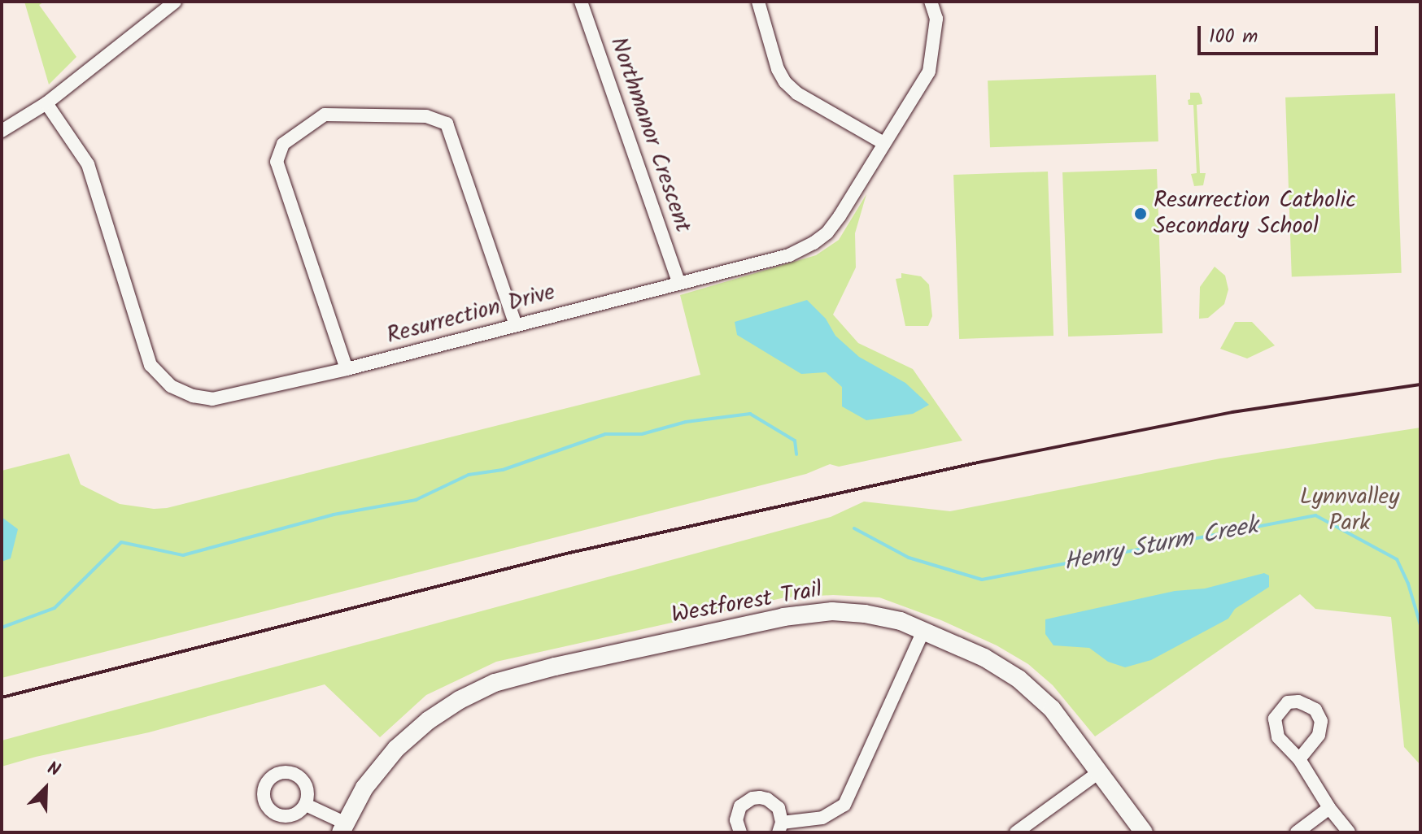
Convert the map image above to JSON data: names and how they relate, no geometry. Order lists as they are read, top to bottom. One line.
{"streets":{"street":["Northmanor Crescent","Resurrection Drive","Westforest Trail"]},"crossings":[["Northmanor Crescent","Resurrection Drive"]],"water":["Henry Sturm Creek"],"parks":["Lynnvalley Park"],"places":["Resurrection Catholic Secondary School"],"scale_bar":"100 m","north":"top right"}
